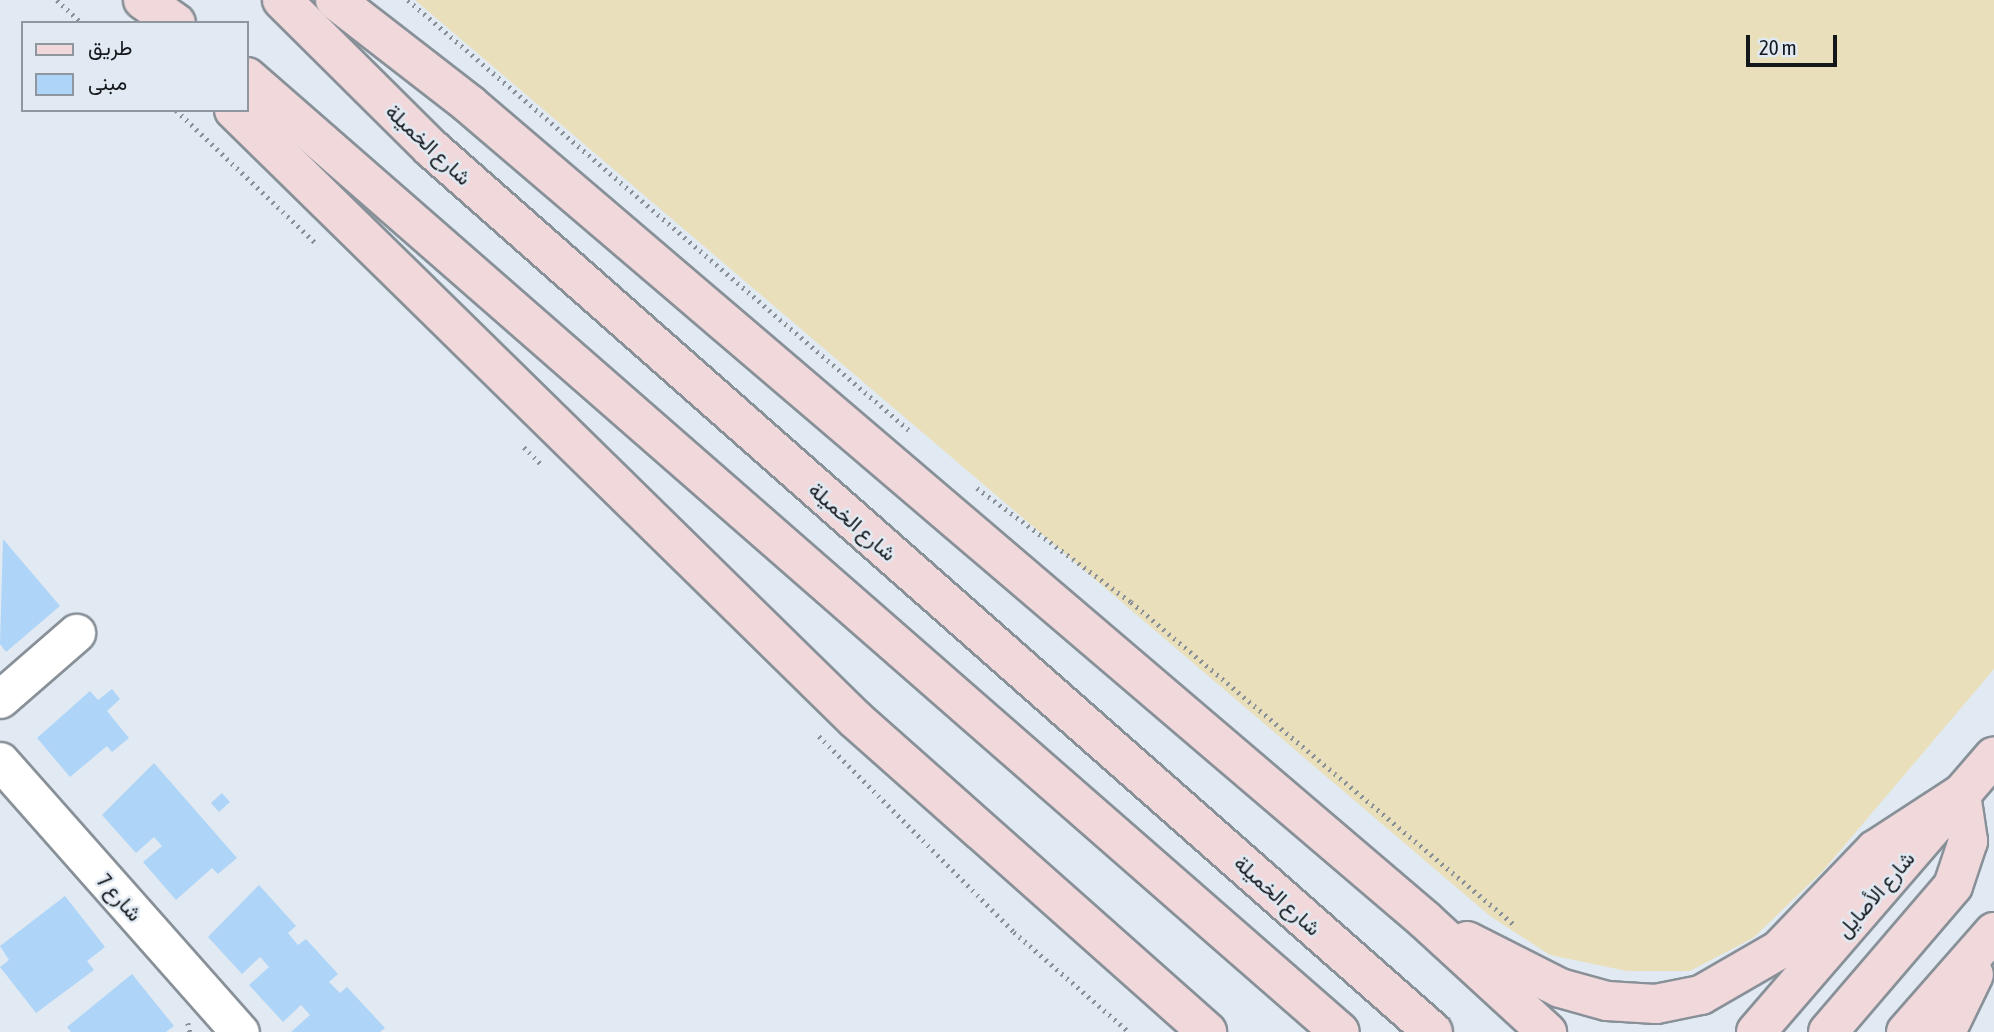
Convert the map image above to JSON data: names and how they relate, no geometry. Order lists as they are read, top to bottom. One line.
{"streets":{"main road":["شارع الخميلة","شارع الأصايل"],"street":["شارع 7"]},"legend":["طريق","مبنى"],"scale_bar":"20 m"}
